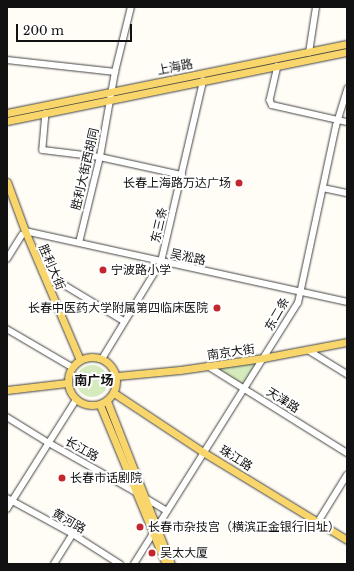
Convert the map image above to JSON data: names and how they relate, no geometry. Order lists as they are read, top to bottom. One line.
{"streets":{"main road":["上海路","胜利大街","南京大街","珠江路"],"street":["胜利大街西胡同","东三条","吴淞路","东二条","天津路","长江路","黄河路"]},"crossings":[["上海路","胜利大街西胡同"],["上海路","东三条"],["胜利大街西胡同","吴淞路"],["东三条","吴淞路"],["东三条","胜利大街"],["东三条","南京大街"],["东三条","珠江路"],["吴淞路","胜利大街"],["吴淞路","东二条"],["胜利大街","南京大街"],["胜利大街","珠江路"],["东二条","南京大街"],["东二条","天津路"],["东二条","长江路"],["东二条","珠江路"],["南京大街","天津路"],["南京大街","珠江路"]],"districts":["南广场"],"places":["长春上海路万达广场","宁波路小学","长春中医药大学附属第四临床医院","长春市话剧院","长春市杂技宫（横滨正金银行旧址）","吴太大厦"],"scale_bar":"200 m"}
